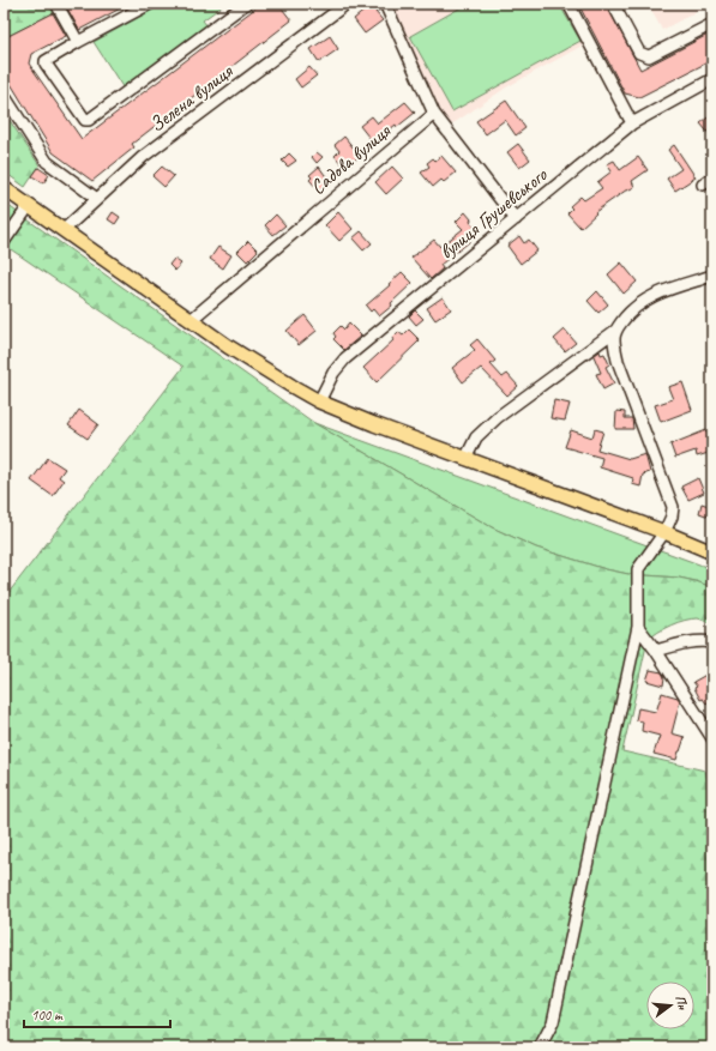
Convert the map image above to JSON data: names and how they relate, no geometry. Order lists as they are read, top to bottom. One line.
{"streets":{"street":["Зелена вулиця","Садова вулиця","вулиця Грушевського"]},"scale_bar":"100 m","north":"right"}
